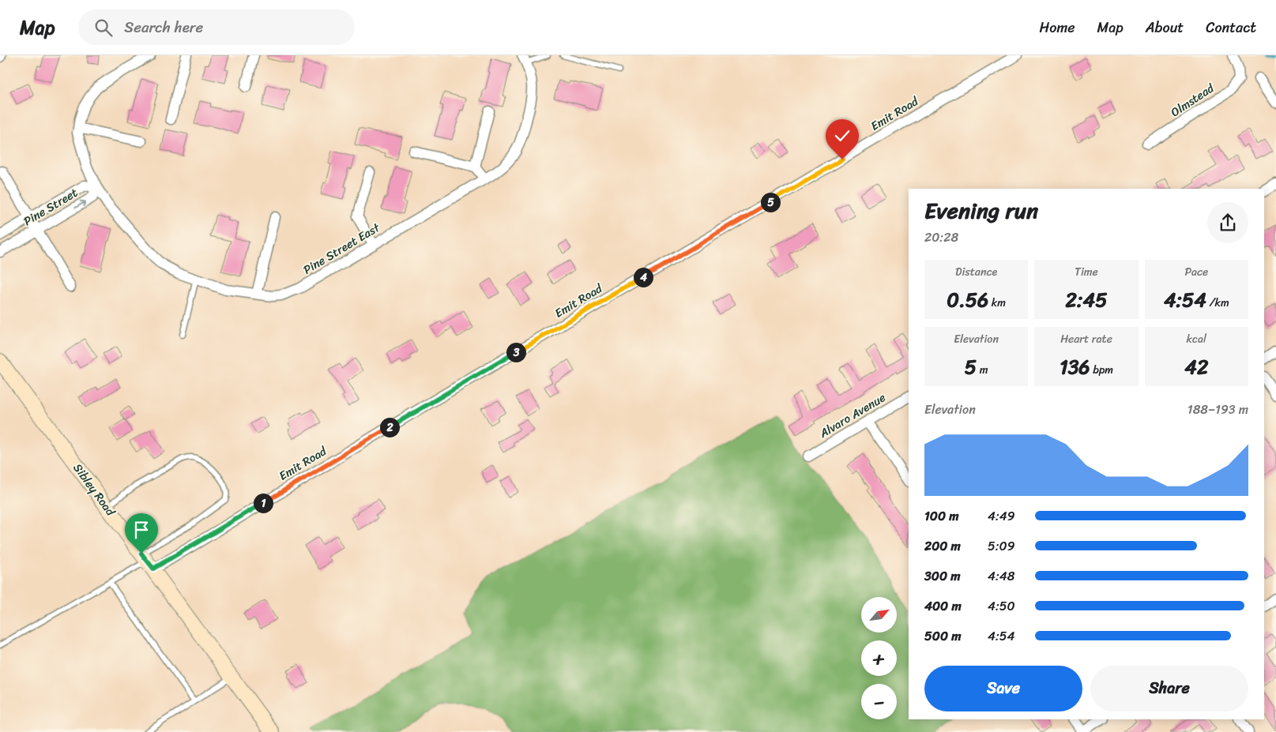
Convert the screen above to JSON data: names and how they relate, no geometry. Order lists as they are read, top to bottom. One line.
{"streets":{"main road":["Sibley Road"],"street":["Olmstead","Emit Road","Pine Street","Pine Street East","Alvaro Avenue"]},"crossings":[["Emit Road","Sibley Road"],["Pine Street","Pine Street East"]],"north":"top right","page":{"header":"Map","search":"Search here","nav":["Home","Map","About","Contact"],"heading":["Evening run","20:28"],"pins":["5","4","3","2","1"],"stats":[["Distance","0.56 km"],["Time","2:45"],["Pace","4:54 /km"],["Elevation","5 m"],["Heart rate","136 bpm"],["kcal","42"]],"chart":["Elevation","188–193 m"],"list":[{"name":"100 m","note":"4:49"},{"name":"200 m","note":"5:09"},{"name":"300 m","note":"4:48"},{"name":"400 m","note":"4:50"},{"name":"500 m","note":"4:54"}],"map_buttons":["+","−"],"buttons":["Save","Share"]}}
